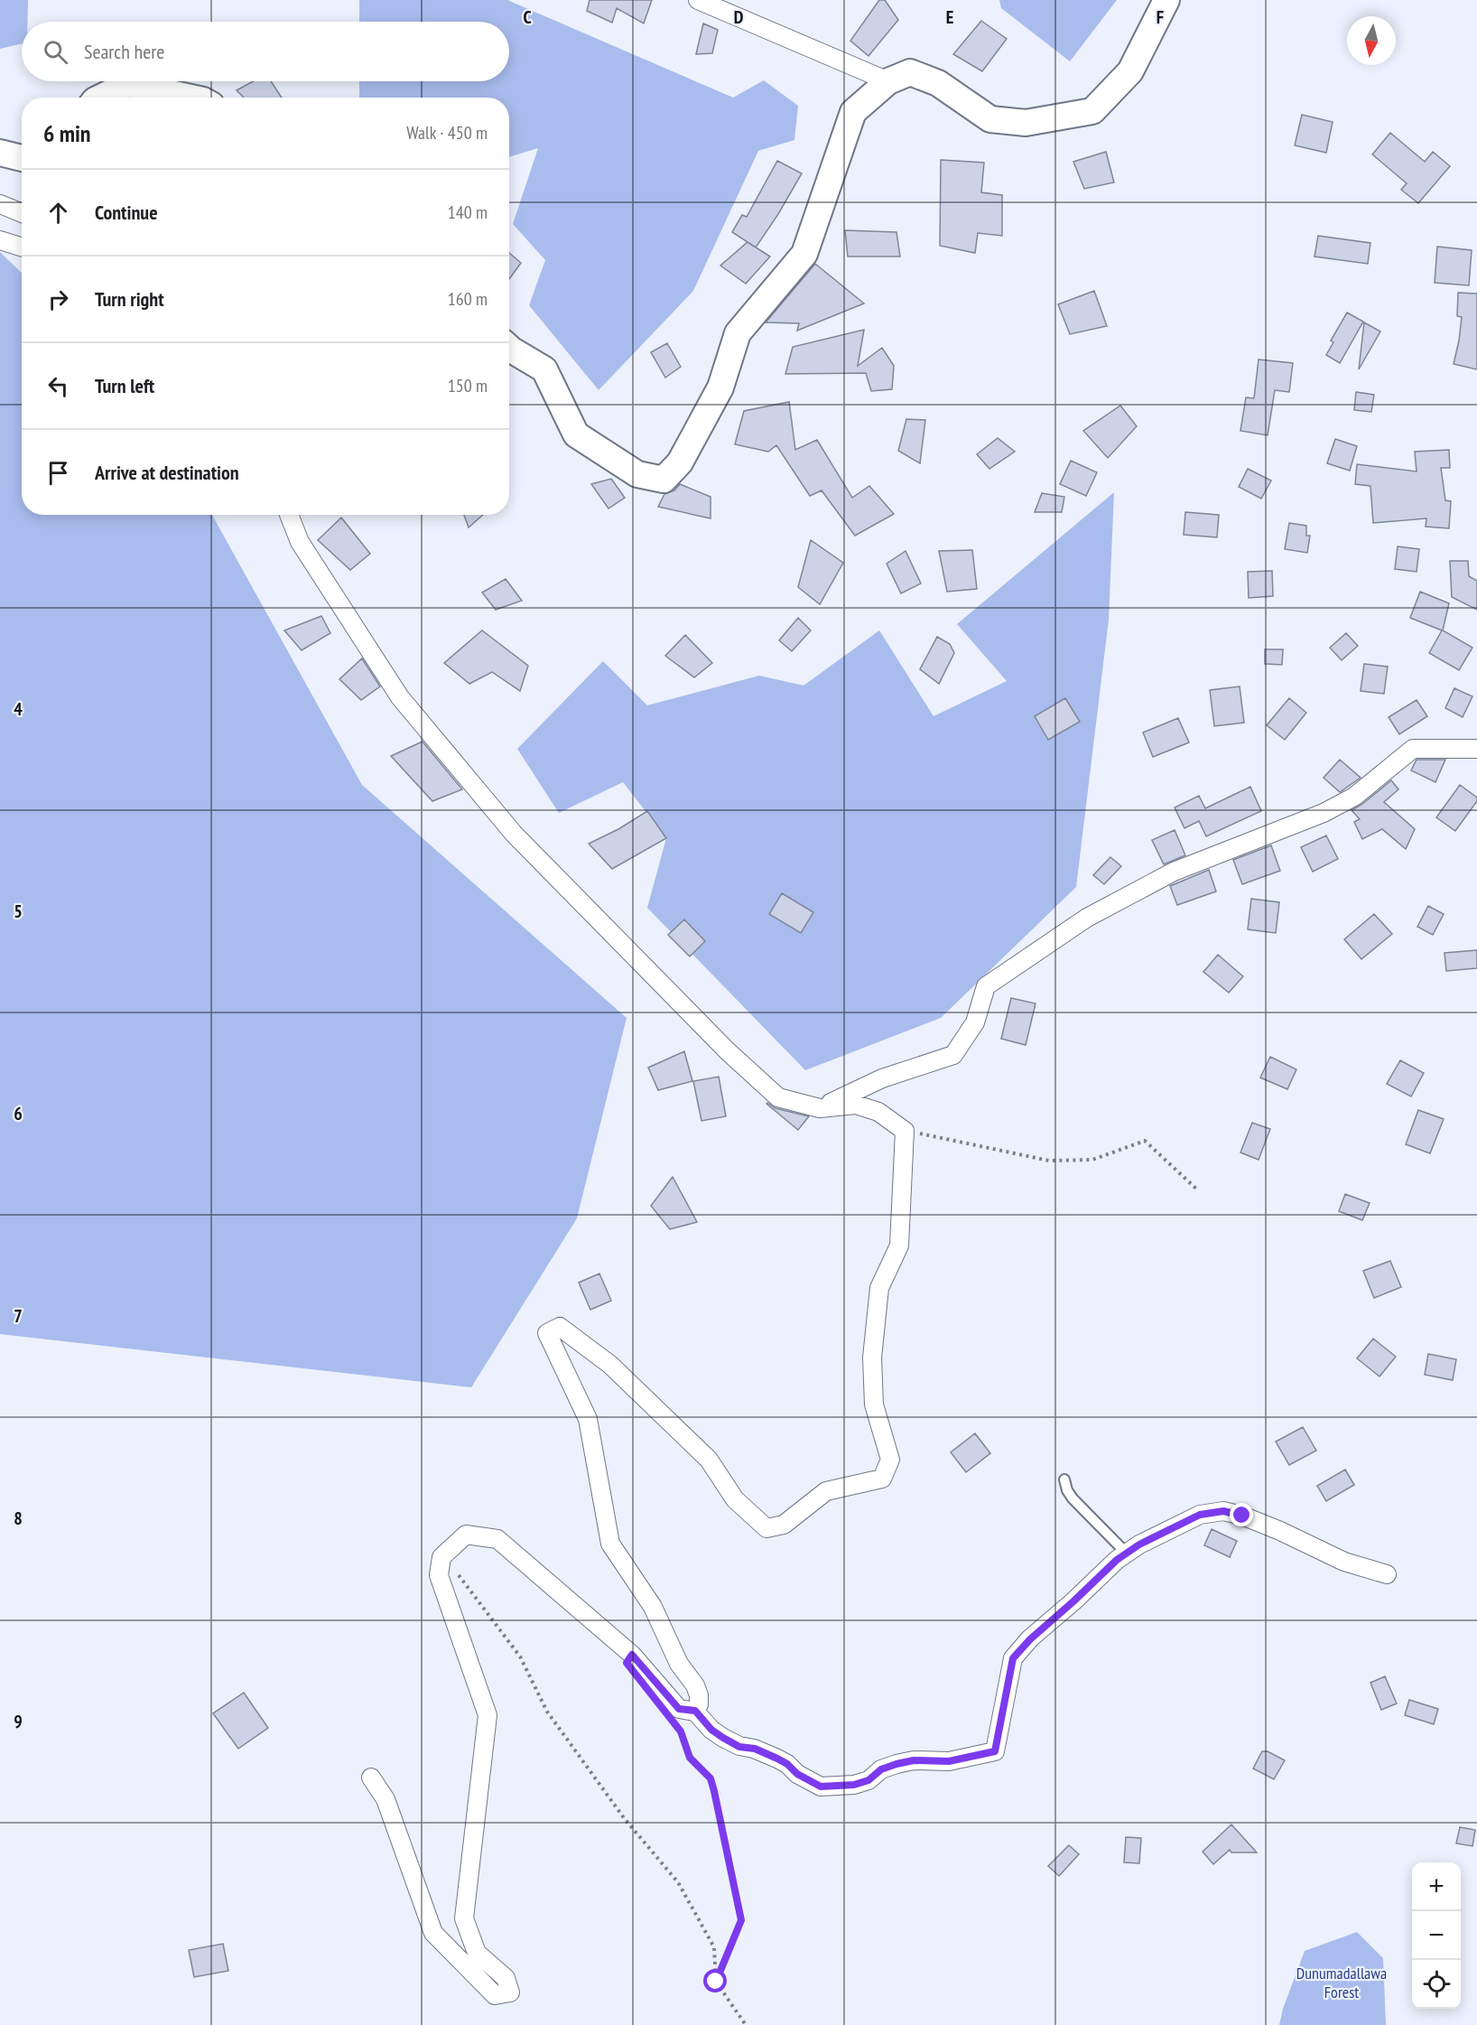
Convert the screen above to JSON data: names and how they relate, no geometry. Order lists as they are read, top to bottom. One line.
{"parks":["Dunumadallawa Forest"],"north":"bottom","page":{"search":"Search here","heading":["6 min","Walk · 450 m"],"list":[["Continue","140 m"],["Turn right","160 m"],["Turn left","150 m"],"Arrive at destination"],"map_buttons":["+","−"]},"grid":{"columns":["C","D","E","F"],"rows":["4","5","6","7","8","9"]}}
